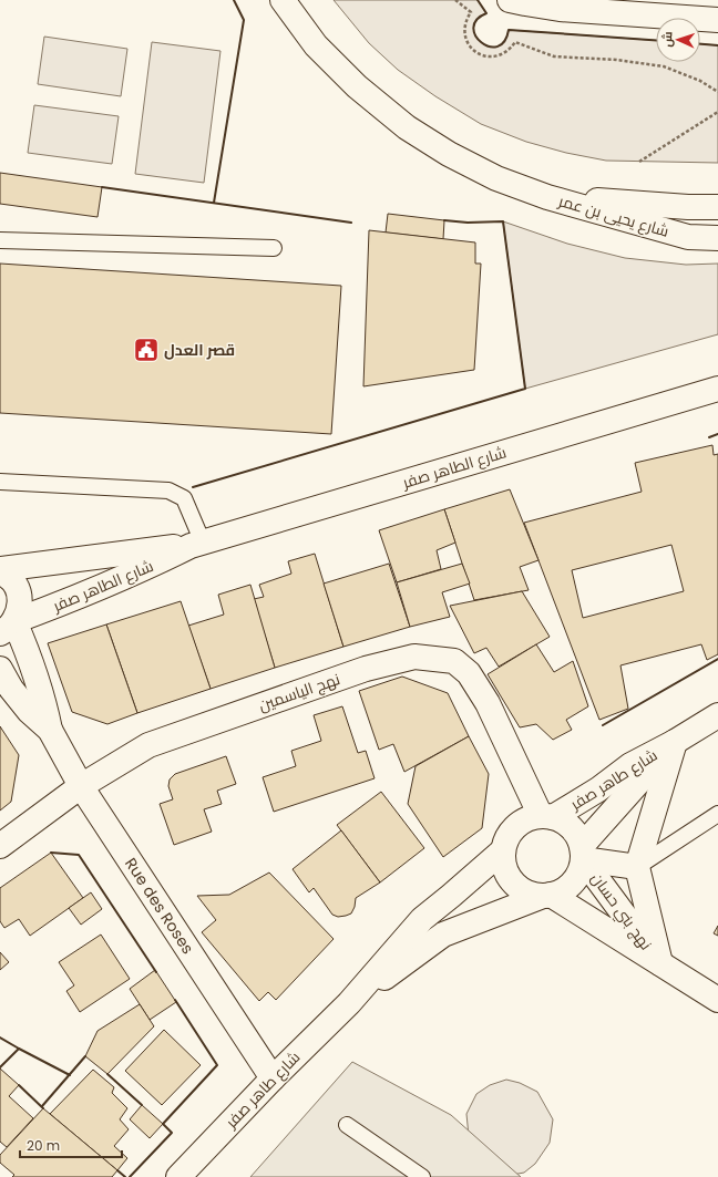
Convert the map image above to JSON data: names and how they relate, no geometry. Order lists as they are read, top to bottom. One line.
{"streets":{"street":["شارع يحيى بن عمر","شارع الطاهر صفر","نهج الياسمين","شارع طاهر صفر","Rue des Roses","نهج بني حسان"]},"crossings":[["نهج الياسمين","شارع طاهر صفر"],["نهج الياسمين","Rue des Roses"],["نهج الياسمين","نهج بني حسان"],["شارع طاهر صفر","Rue des Roses"],["شارع طاهر صفر","نهج بني حسان"]],"places":{"public building":["قصر العدل"]},"scale_bar":"20 m","north":"left"}
